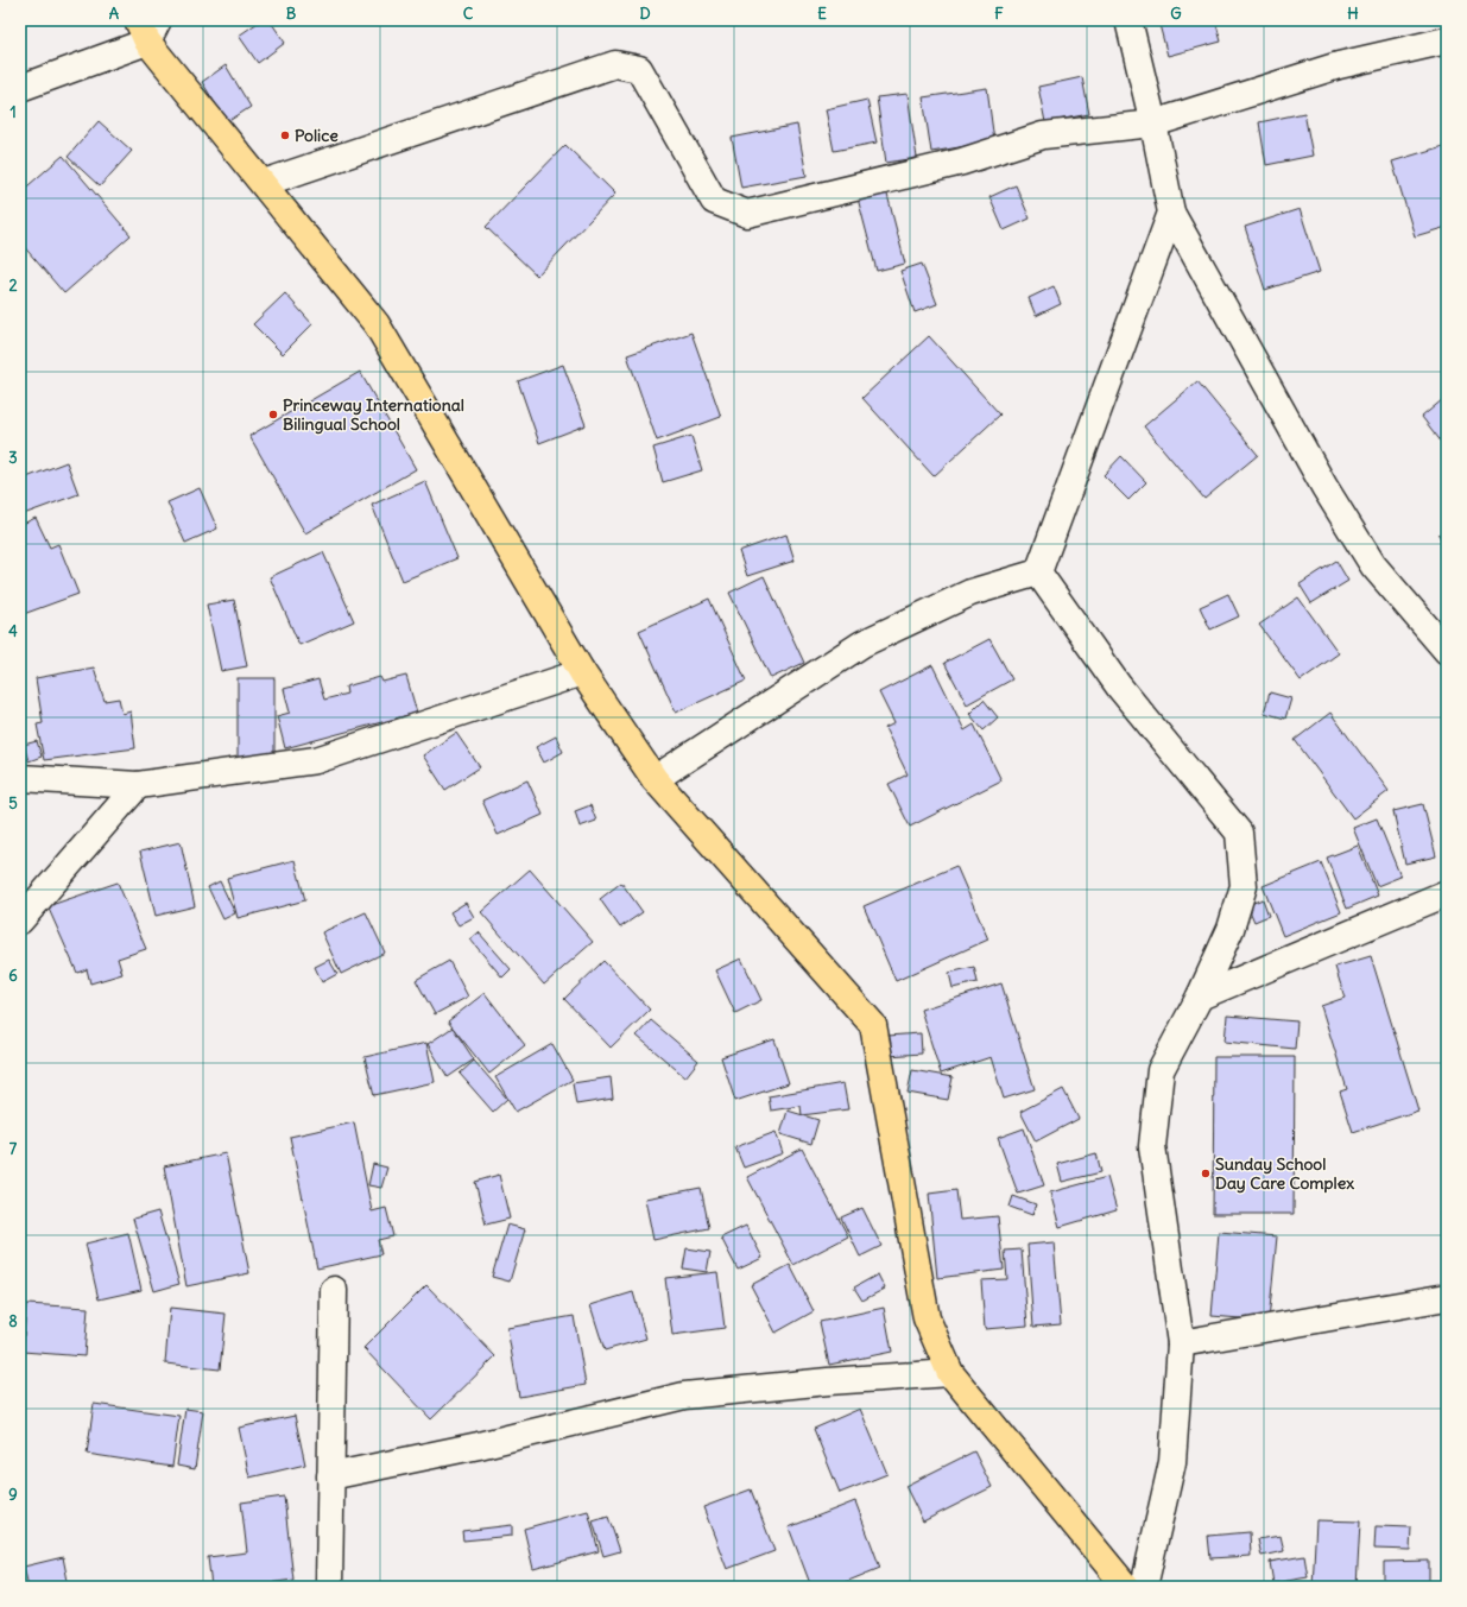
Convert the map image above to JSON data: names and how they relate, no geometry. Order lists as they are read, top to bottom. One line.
{"places":["Police","Princeway International Bilingual School","Sunday School Day Care Complex"],"grid":{"columns":["A","B","C","D","E","F","G","H"],"rows":["1","2","3","4","5","6","7","8","9"]}}
